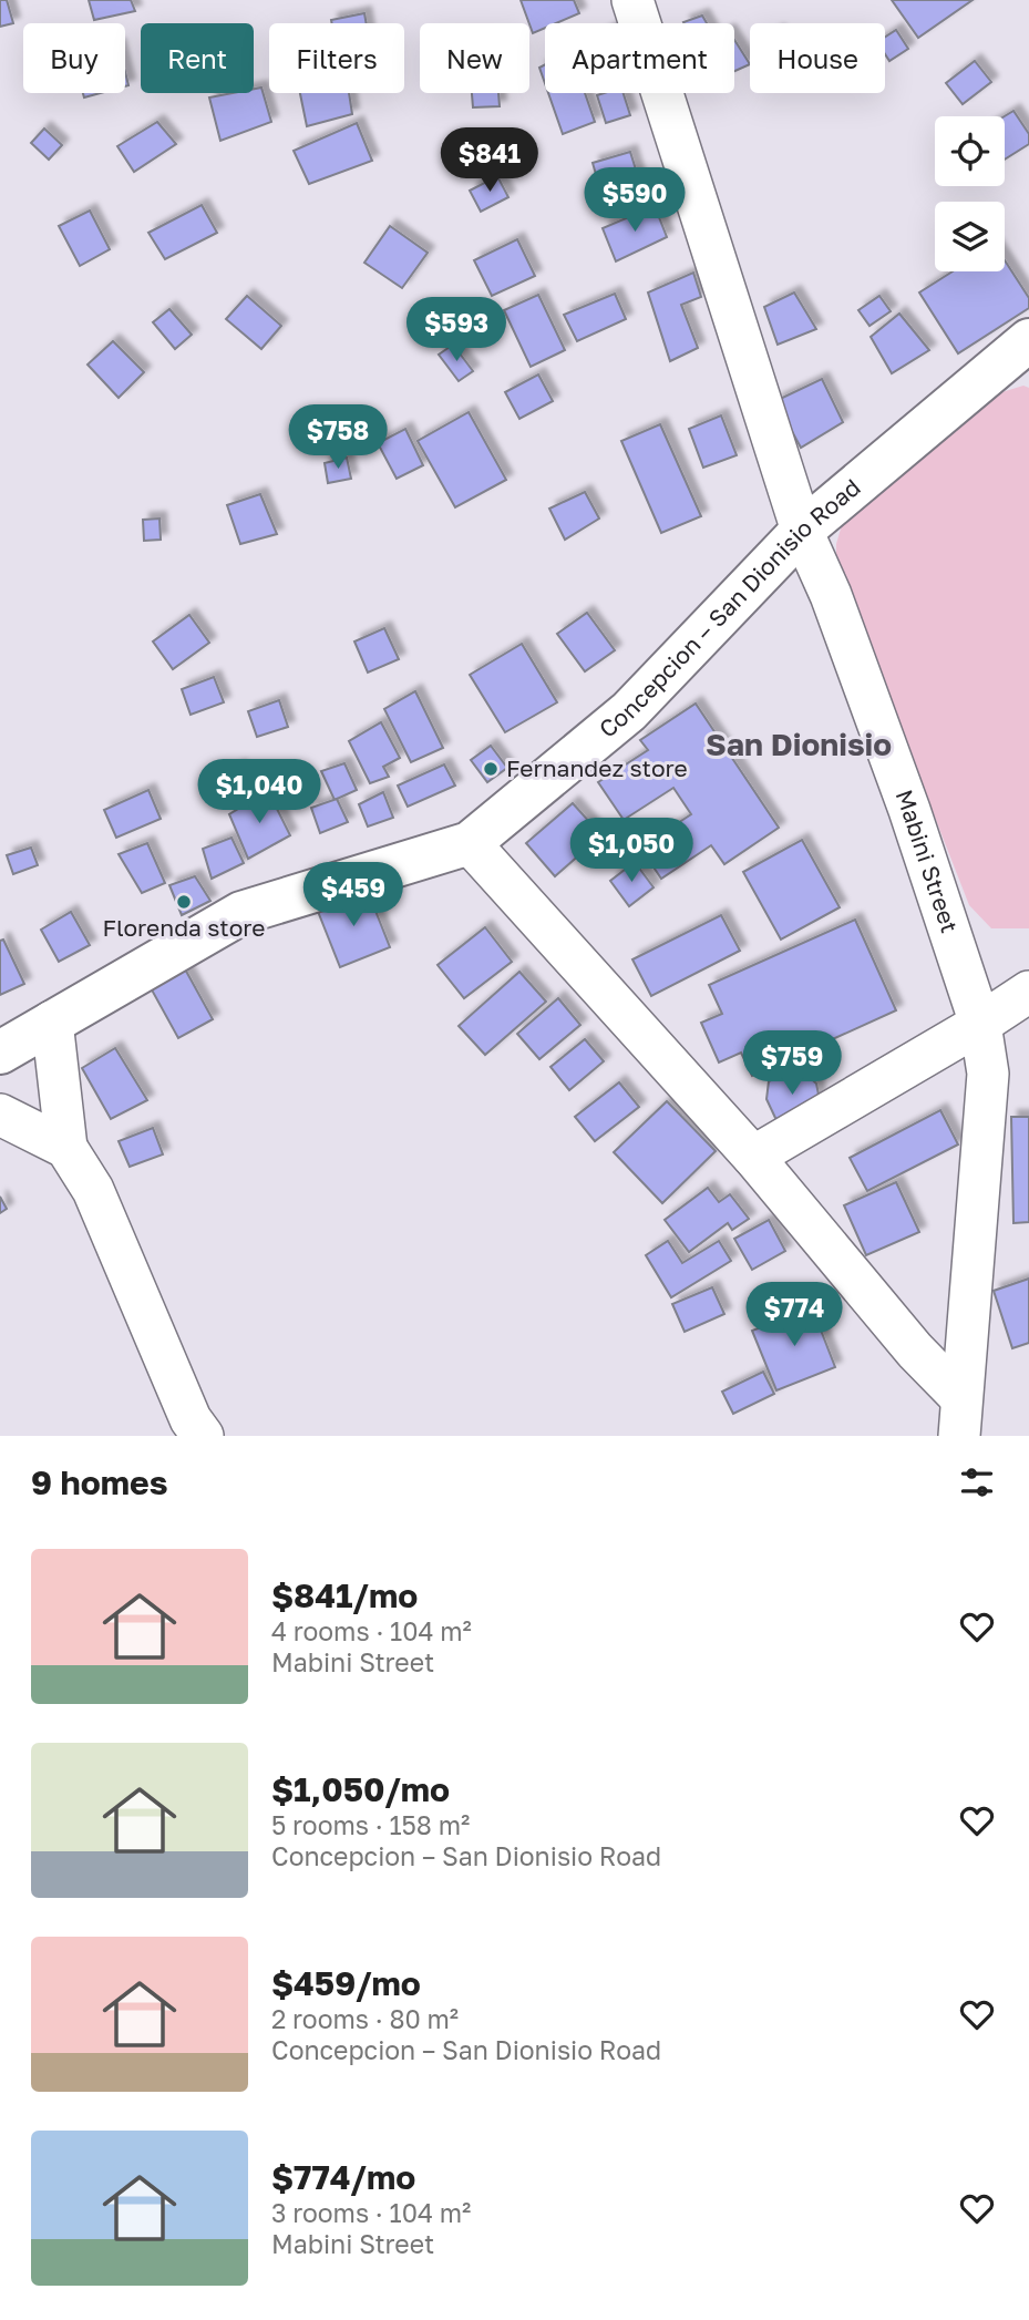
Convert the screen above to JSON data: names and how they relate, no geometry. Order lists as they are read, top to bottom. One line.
{"streets":{"main road":["Concepcion – San Dionisio Road"],"street":["Mabini Street"]},"crossings":[["Concepcion – San Dionisio Road","Mabini Street"]],"districts":["San Dionisio"],"places":["Fernandez store","Florenda store"],"page":{"chip":["Buy","Rent","Filters","New","Apartment","House"],"price":["$841","$590","$593","$758","$1,040","$1,050","$459","$759","$774"],"heading":"9 homes","list":[{"name":"$841/mo","note":"4 rooms · 104 m² · Mabini Street"},{"name":"$1,050/mo","note":"5 rooms · 158 m² · Concepcion – San Dionisio Road"},{"name":"$459/mo","note":"2 rooms · 80 m² · Concepcion – San Dionisio Road"},{"name":"$774/mo","note":"3 rooms · 104 m² · Mabini Street"}]}}
